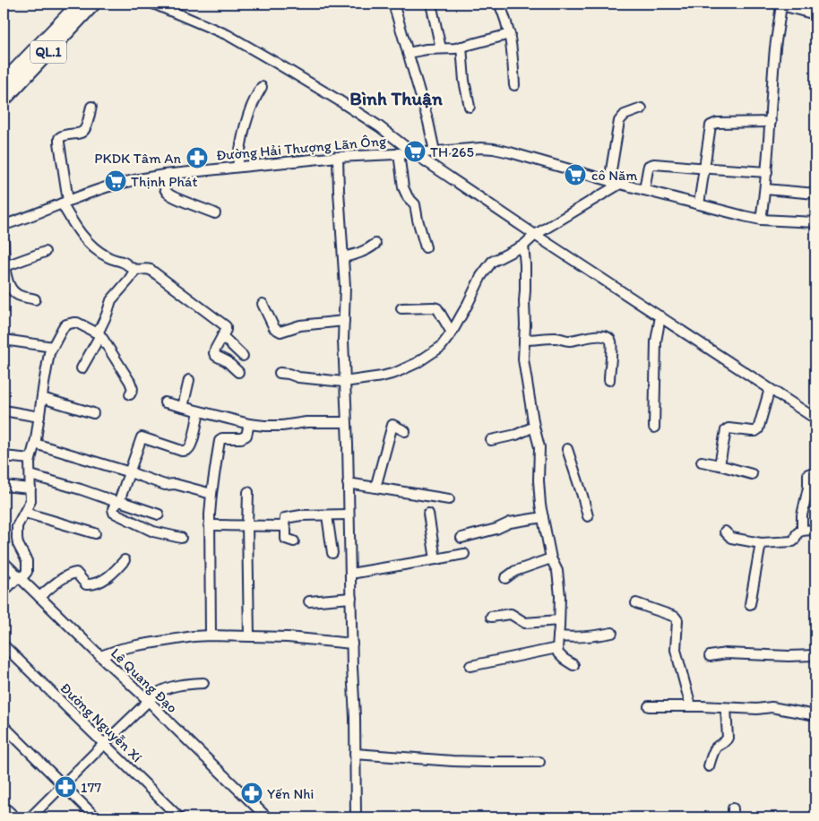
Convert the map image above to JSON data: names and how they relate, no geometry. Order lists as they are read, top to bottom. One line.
{"streets":{"highway":["QL.1"],"street":["Đường Hải Thượng Lãn Ông","Lê Quang Đạo","Đường Nguyễn Xí"]},"districts":["Bình Thuận"],"places":{"supermarket":["TH 265","cô Năm","Thịnh Phát"],"pharmacy":["PKDK Tâm An","177","Yến Nhi"]}}
